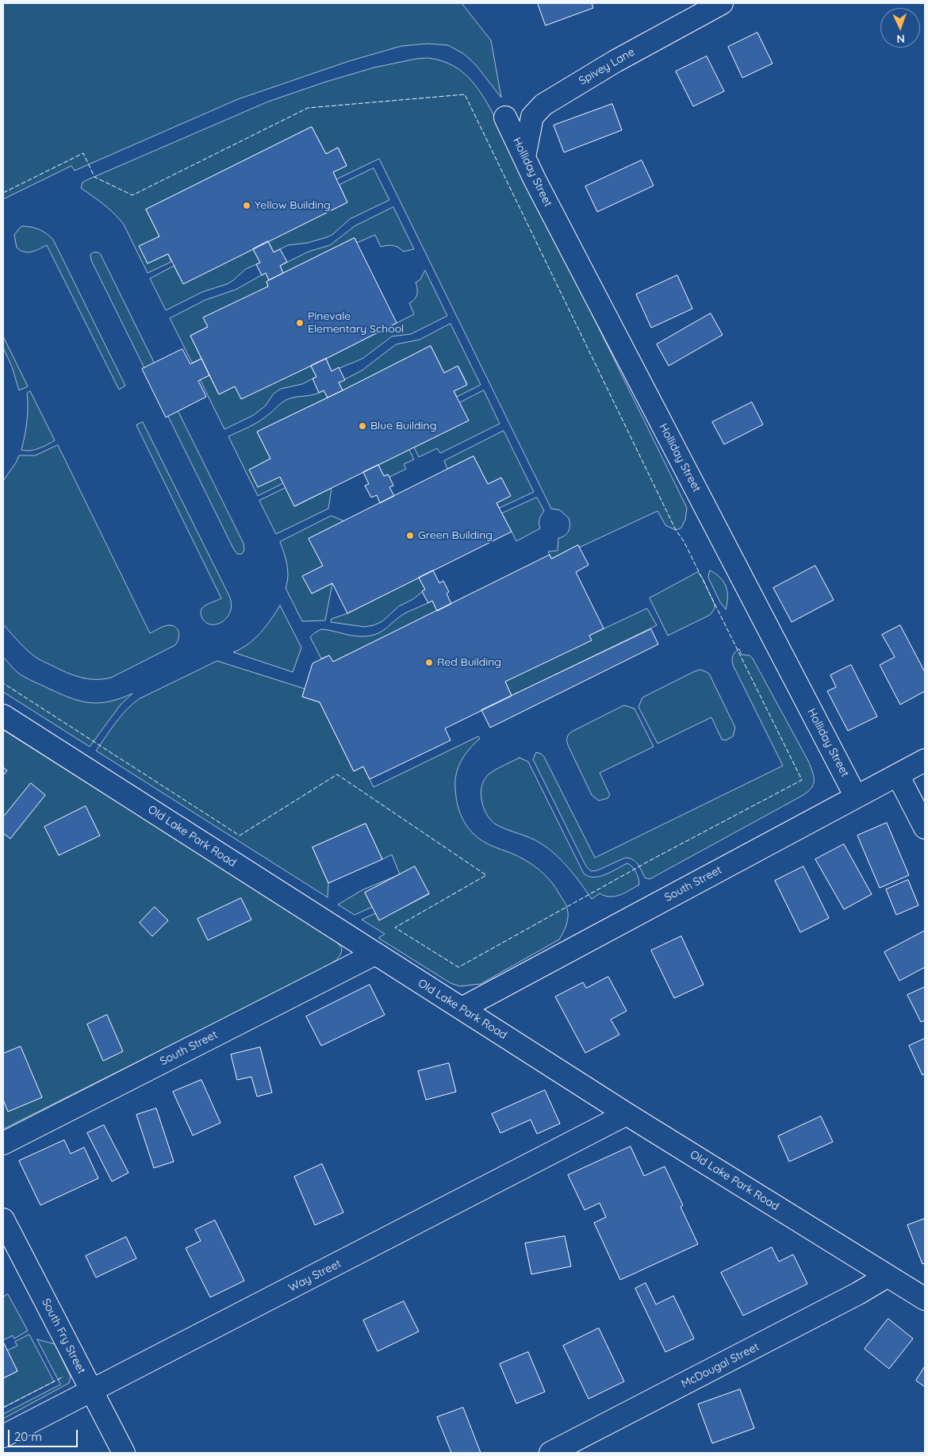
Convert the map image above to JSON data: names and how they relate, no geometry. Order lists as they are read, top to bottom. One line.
{"streets":{"street":["Spivey Lane","Holliday Street","Old Lake Park Road","South Street","Way Street","South Fry Street","McDougal Street"]},"crossings":[["Spivey Lane","Holliday Street"],["Holliday Street","South Street"],["Old Lake Park Road","South Street"],["Old Lake Park Road","Way Street"],["Old Lake Park Road","McDougal Street"],["Way Street","South Fry Street"]],"places":["Yellow Building","Pinevale Elementary School","Blue Building","Green Building","Red Building"],"scale_bar":"20 m","north":"bottom"}
